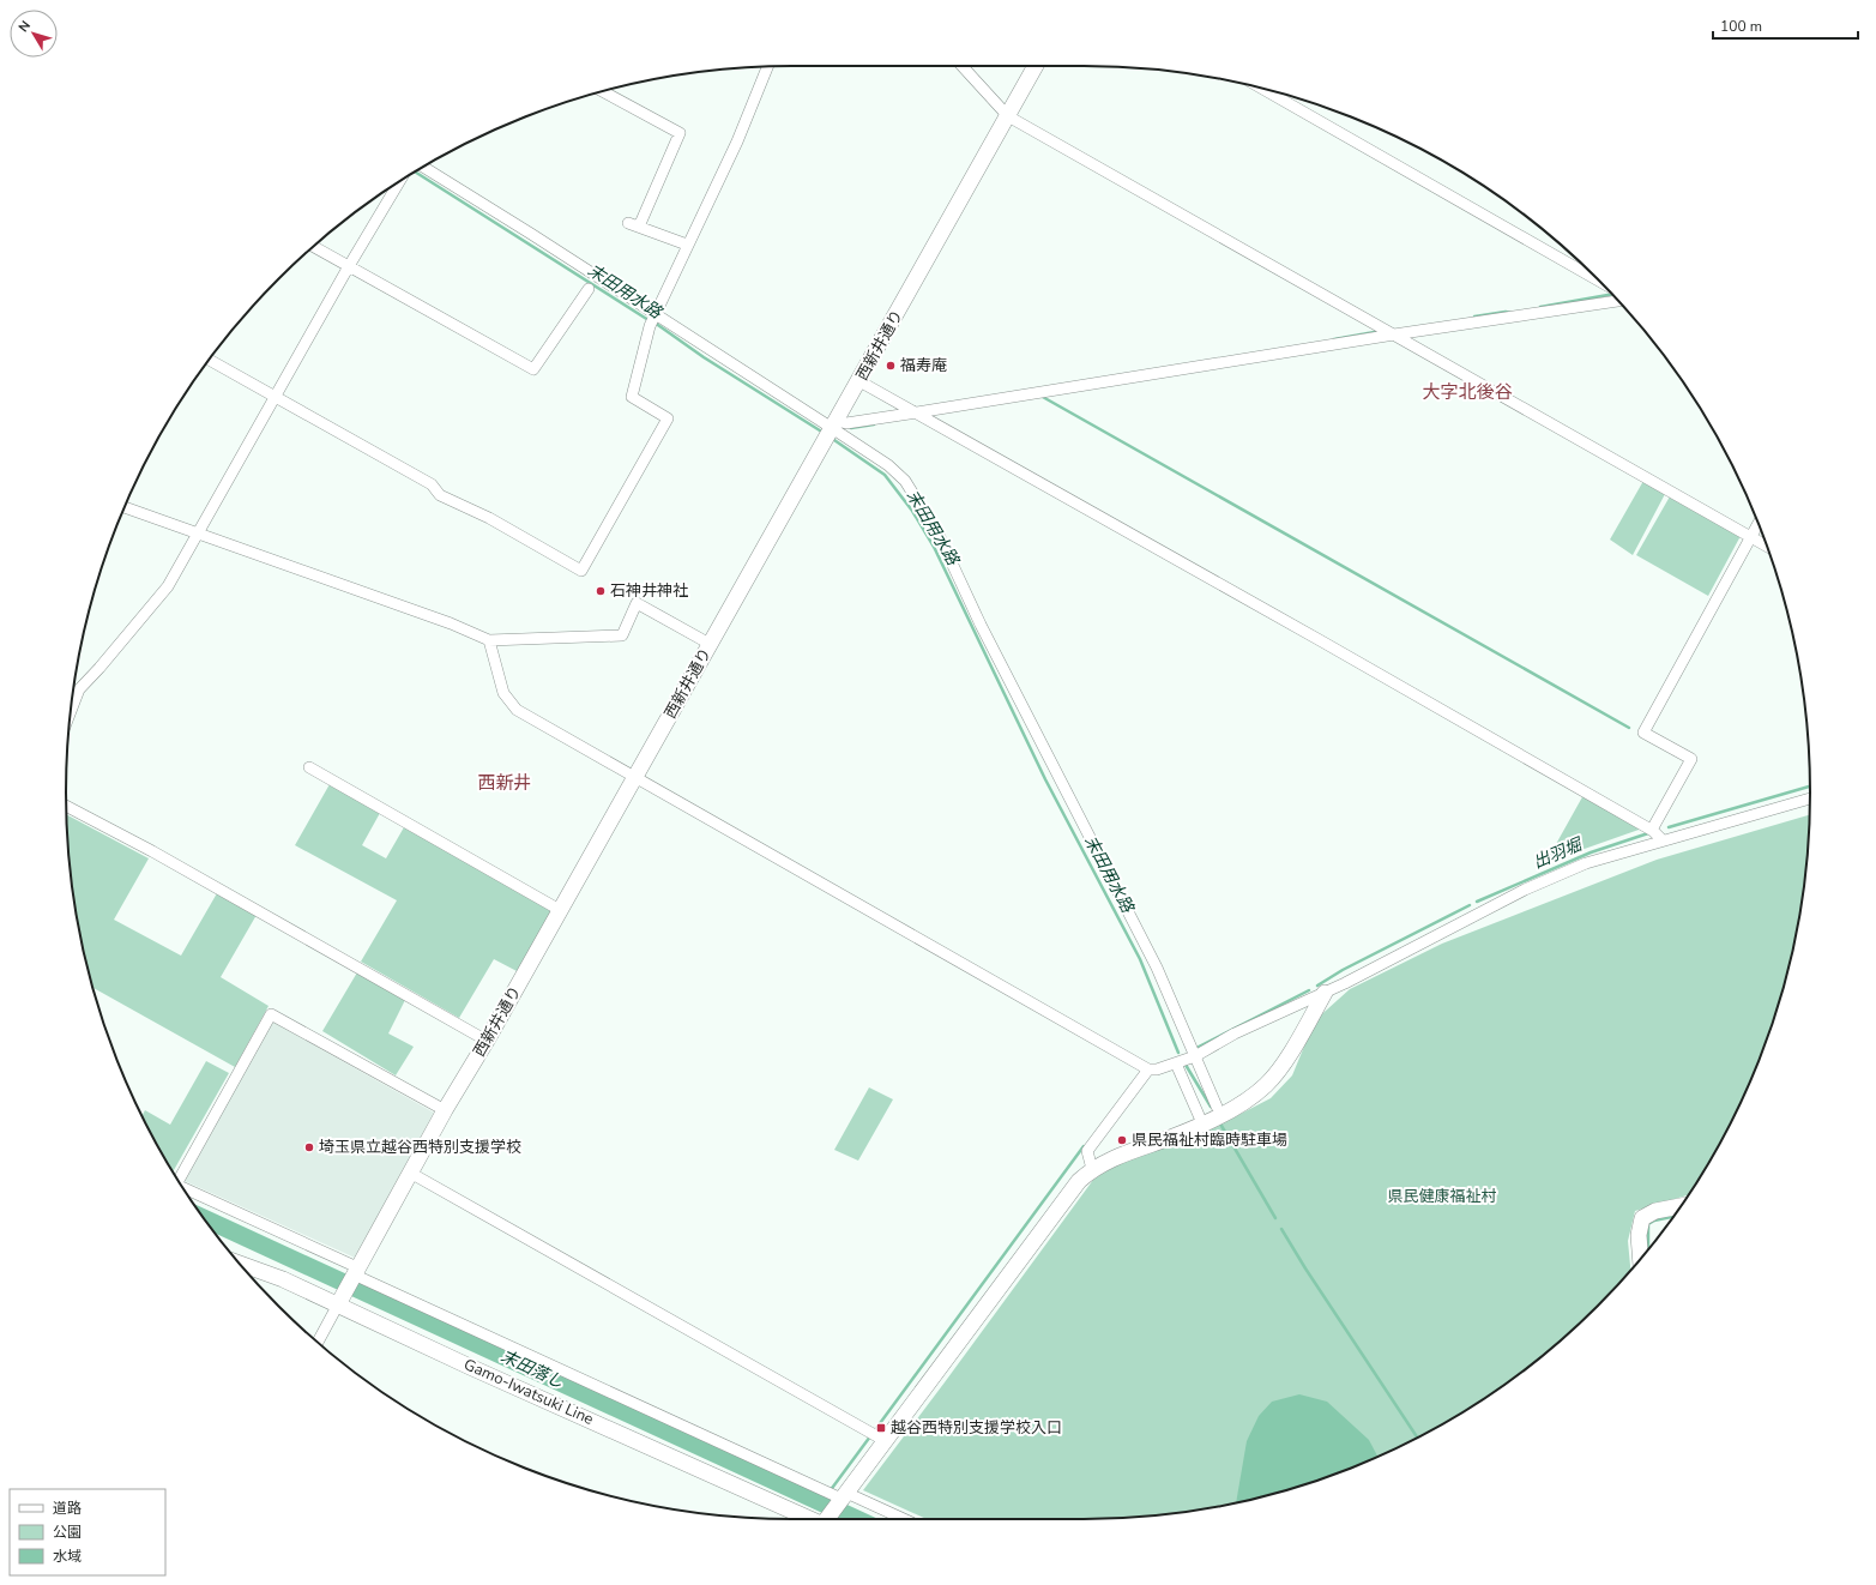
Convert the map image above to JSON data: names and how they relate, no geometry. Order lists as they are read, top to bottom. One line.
{"streets":{"street":["西新井通り","Gamo-Iwatsuki Line"]},"crossings":[["西新井通り","Gamo-Iwatsuki Line"]],"districts":["大字北後谷","西新井"],"water":["末田用水路","出羽堀","末田落し"],"parks":["県民健康福祉村"],"places":{"other":["福寿庵","石神井神社","県民福祉村臨時駐車場","埼玉県立越谷西特別支援学校"],"transit":["越谷西特別支援学校入口"]},"legend":["道路","公園","水域"],"scale_bar":"100 m","north":"top left"}
